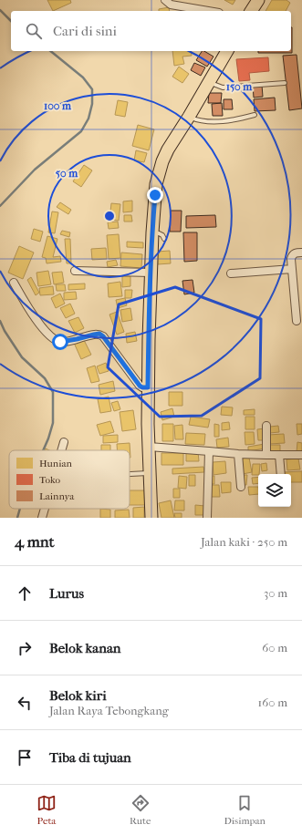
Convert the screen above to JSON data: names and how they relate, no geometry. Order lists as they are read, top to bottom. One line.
{"legend":["Hunian","Toko","Lainnya"],"page":{"search":"Cari di sini","heading":["4 mnt","Jalan kaki · 250 m"],"list":[["Lurus","30 m"],["Belok kanan","60 m"],["Belok kiri","Jalan Raya Tebongkang","160 m"],"Tiba di tujuan"],"nav":["Peta","Rute","Disimpan"]},"rings":["150 m","100 m","50 m"]}
